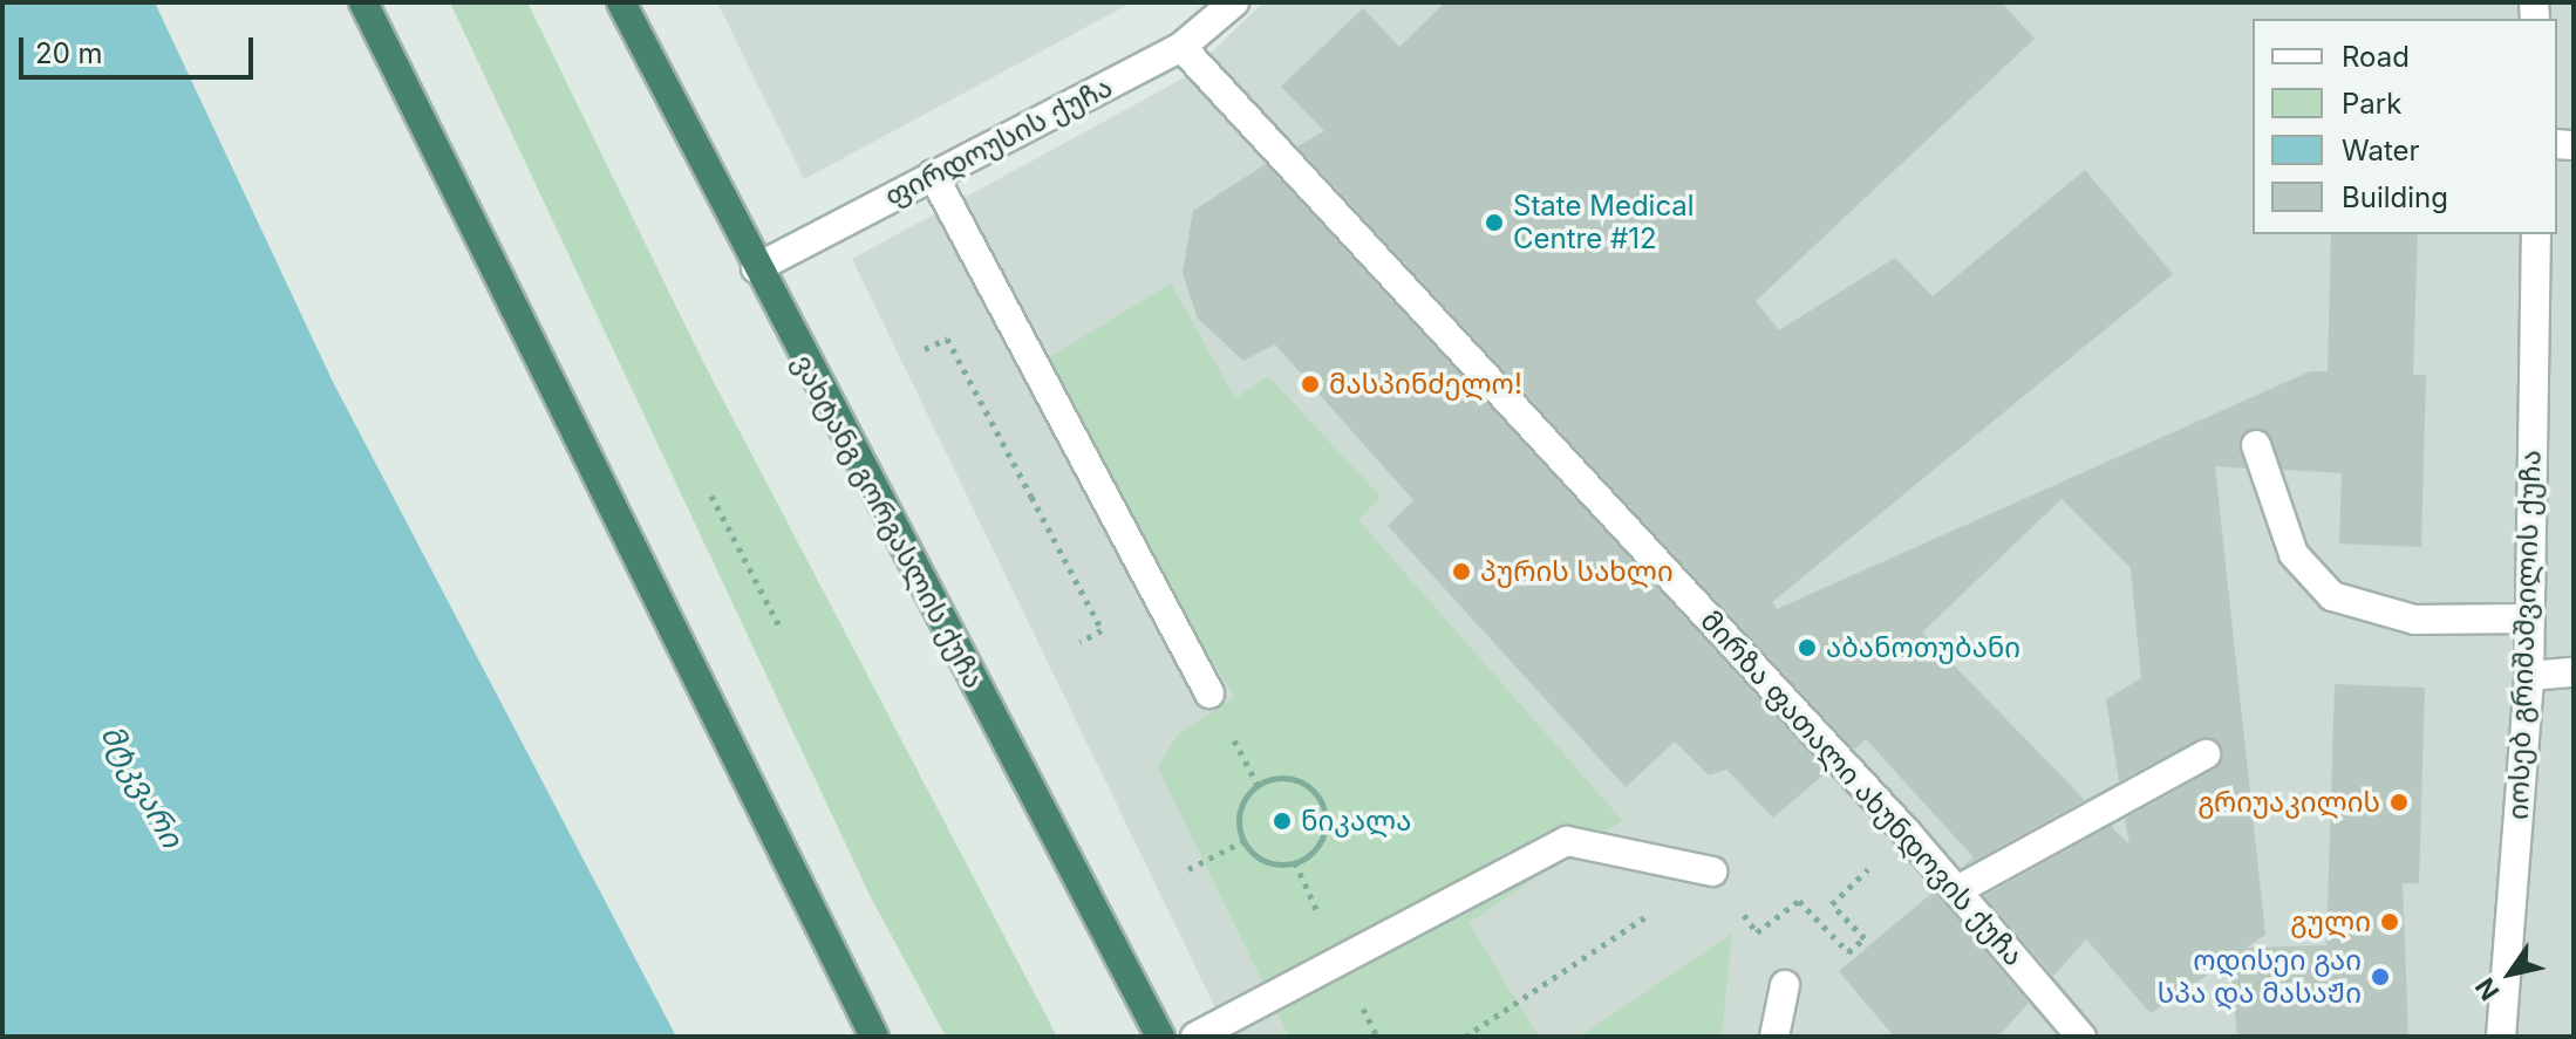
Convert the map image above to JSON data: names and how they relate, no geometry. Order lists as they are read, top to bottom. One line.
{"streets":{"highway":["ვახტანგ გორგასლის ქუჩა"],"street":["ფირდოუსის ქუჩა","იოსებ გრიშაშვილის ქუჩა","მირზა ფათალი ახუნდოვის ქუჩა"]},"crossings":[["ფირდოუსის ქუჩა","ვახტანგ გორგასლის ქუჩა"],["ფირდოუსის ქუჩა","მირზა ფათალი ახუნდოვის ქუჩა"]],"water":["მტკვარი"],"places":["State Medical Centre #12","მასპინძელო!","პურის სახლი","აბანოთუბანი","გრიუაკილის","ნიკალა","გული","ოდისეი გაი სპა და მასაᲟი"],"legend":["Road","Park","Water","Building"],"scale_bar":"20 m","north":"bottom left"}
